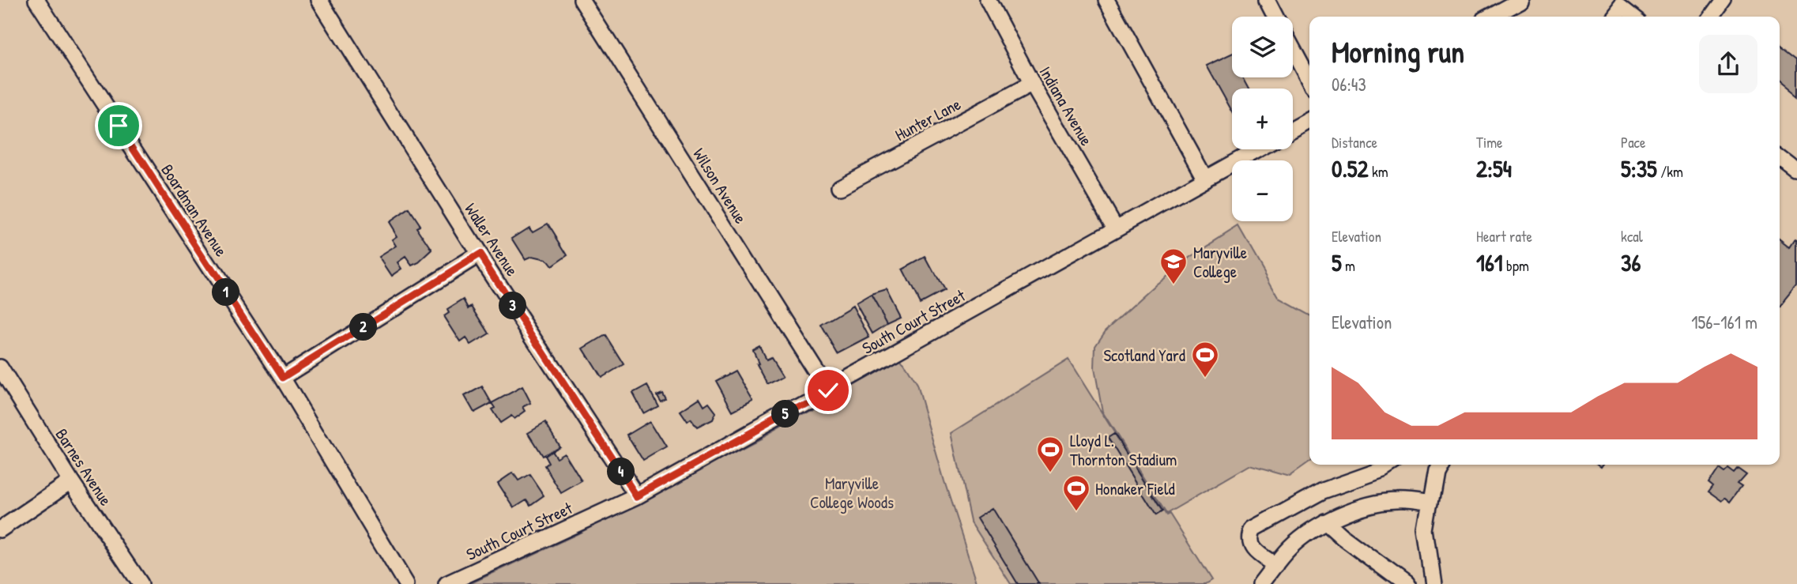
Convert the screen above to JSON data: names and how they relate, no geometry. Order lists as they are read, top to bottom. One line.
{"streets":{"street":["Indiana Avenue","Hunter Lane","Wilson Avenue","Boardman Avenue","Waller Avenue","South Court Street","Barnes Avenue"]},"crossings":[["Indiana Avenue","Hunter Lane"],["Indiana Avenue","South Court Street"],["Wilson Avenue","South Court Street"],["Waller Avenue","South Court Street"]],"parks":["Maryville College Woods"],"places":{"school or university":["Maryville College"],"sports":["Scotland Yard","Lloyd L. Thornton Stadium","Honaker Field"]},"page":{"map_buttons":["+","−"],"heading":["Morning run","06:43"],"stats":[["Distance","0.52 km"],["Time","2:54"],["Pace","5:35 /km"],["Elevation","5 m"],["Heart rate","161 bpm"],["kcal","36"]],"pins":["1","3","2","5","4"],"chart":["Elevation","156–161 m"]}}
